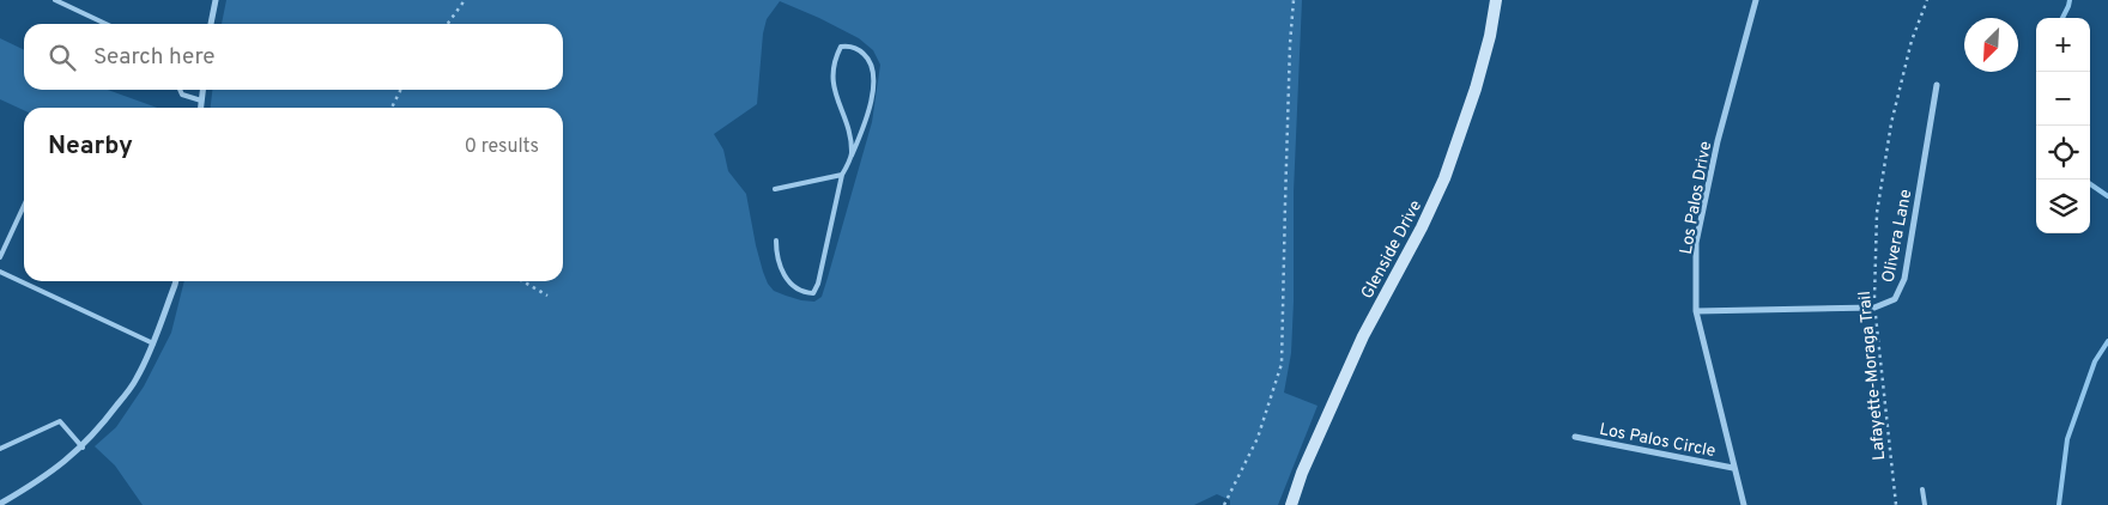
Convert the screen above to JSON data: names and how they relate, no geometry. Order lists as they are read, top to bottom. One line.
{"streets":{"street":["Los Palos Drive","Olivera Lane","Glenside Drive","Los Palos Circle"],"path":["Lafayette-Moraga Trail"]},"crossings":[["Los Palos Drive","Los Palos Circle"],["Olivera Lane","Lafayette-Moraga Trail"]],"north":"bottom left","page":{"map_buttons":["+","−"],"search":"Search here","heading":["Nearby","0 results"]}}
